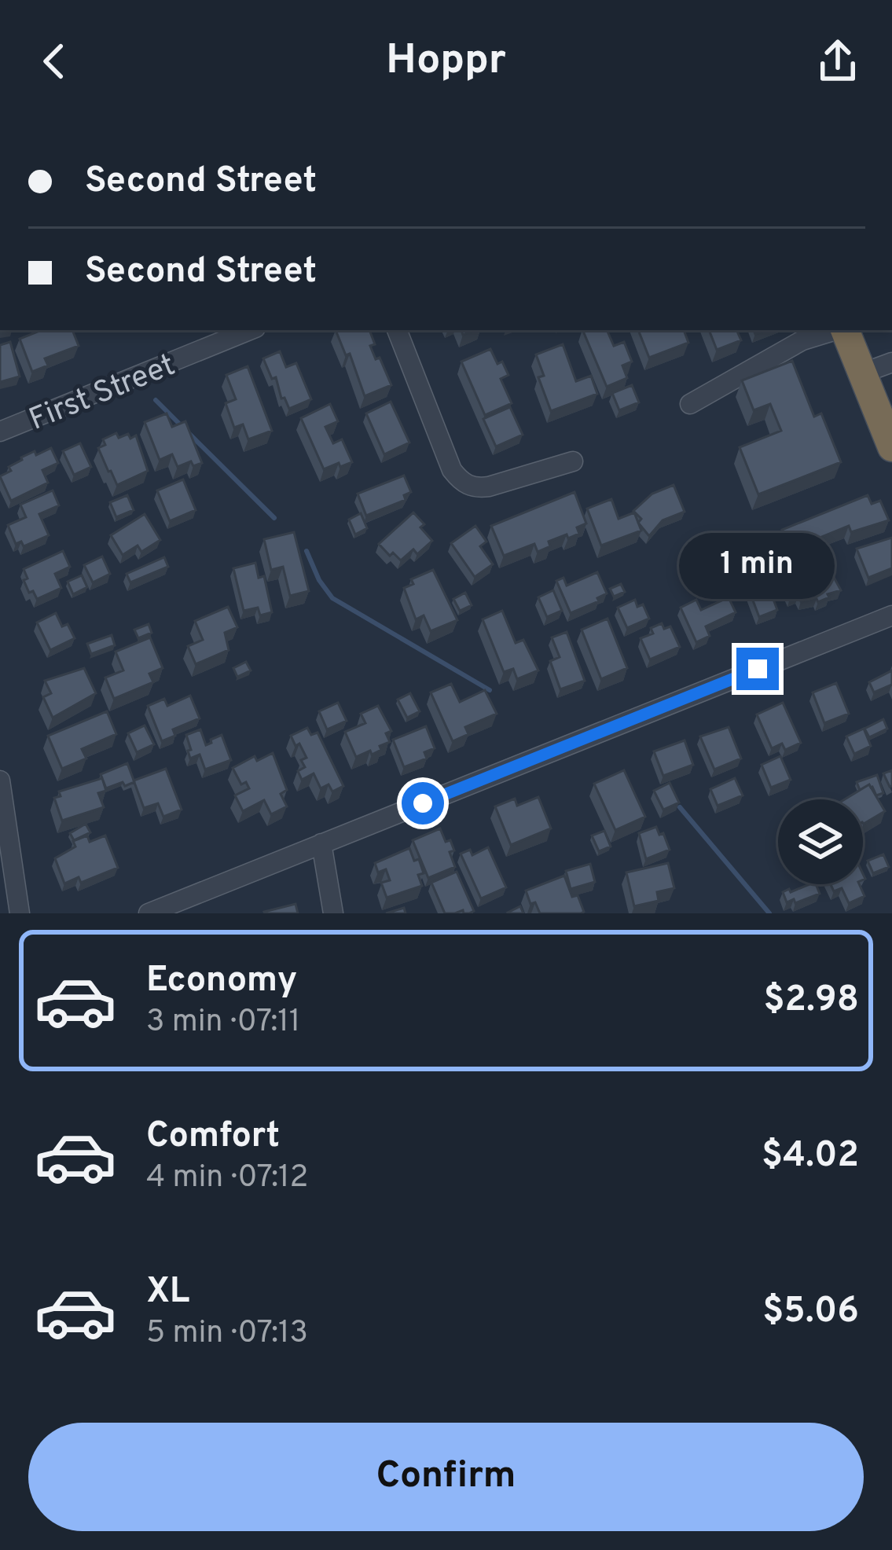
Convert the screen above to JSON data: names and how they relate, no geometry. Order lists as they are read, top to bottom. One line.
{"streets":{"street":["First Street"]},"page":{"header":"Hoppr","banner":["Second Street","Second Street"],"bubble":"1 min","list":[{"name":"Economy","note":"3 min · 07:11","value":"$2.98"},{"name":"Comfort","note":"4 min · 07:12","value":"$4.02"},{"name":"XL","note":"5 min · 07:13","value":"$5.06"}],"buttons":"Confirm"}}
